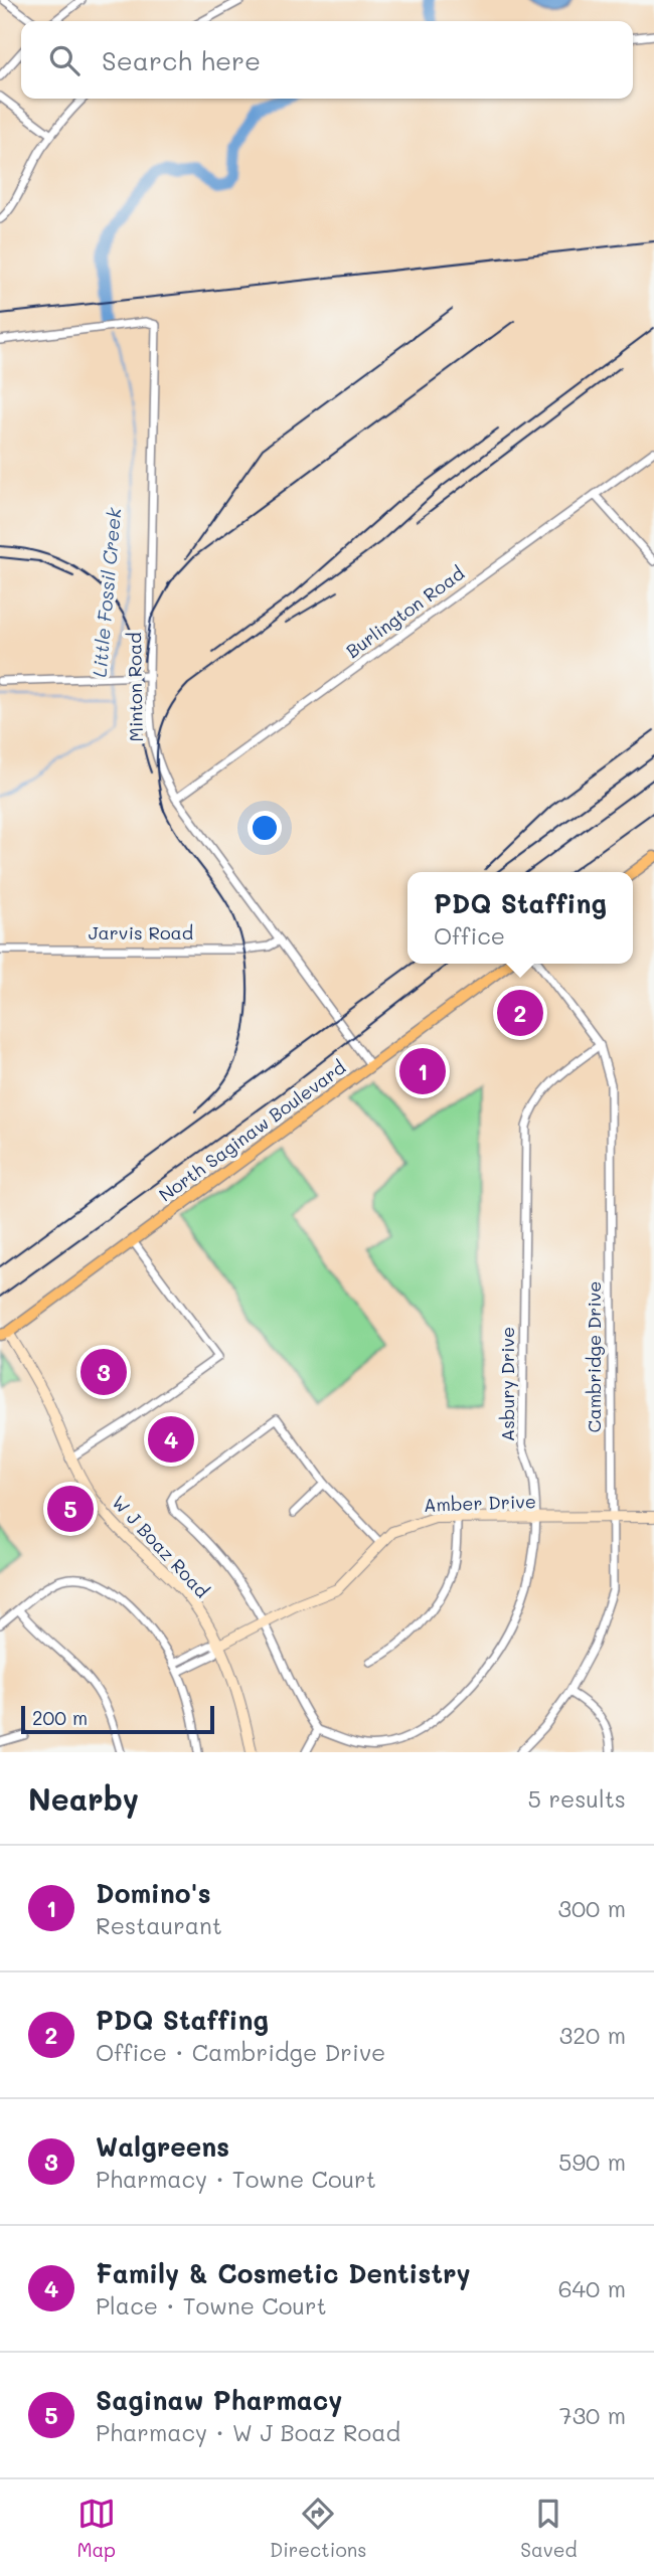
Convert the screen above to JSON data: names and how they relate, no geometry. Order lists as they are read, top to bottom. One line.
{"streets":{"main road":["North Saginaw Boulevard","Amber Drive","W J Boaz Road"],"street":["Burlington Road","Minton Road","Jarvis Road","Cambridge Drive","Asbury Drive"]},"crossings":[["Burlington Road","Minton Road"],["Minton Road","Jarvis Road"],["Minton Road","North Saginaw Boulevard"],["North Saginaw Boulevard","W J Boaz Road"],["Cambridge Drive","Asbury Drive"],["Cambridge Drive","Amber Drive"],["Asbury Drive","Amber Drive"],["Amber Drive","W J Boaz Road"]],"water":["Little Fossil Creek"],"scale_bar":"200 m","page":{"search":"Search here","popup":["PDQ Staffing","Office"],"pins":["2","1","3","4","5"],"scale":"200 m","heading":["Nearby","5 results"],"list":[{"mark":"1","name":"Domino's","note":"Restaurant","value":"300 m"},{"mark":"2","name":"PDQ Staffing","note":"Office · Cambridge Drive","value":"320 m"},{"mark":"3","name":"Walgreens","note":"Pharmacy · Towne Court","value":"590 m"},{"mark":"4","name":"Family & Cosmetic Dentistry","note":"Place · Towne Court","value":"640 m"},{"mark":"5","name":"Saginaw Pharmacy","note":"Pharmacy · W J Boaz Road","value":"730 m"}],"nav":["Map","Directions","Saved"]}}
